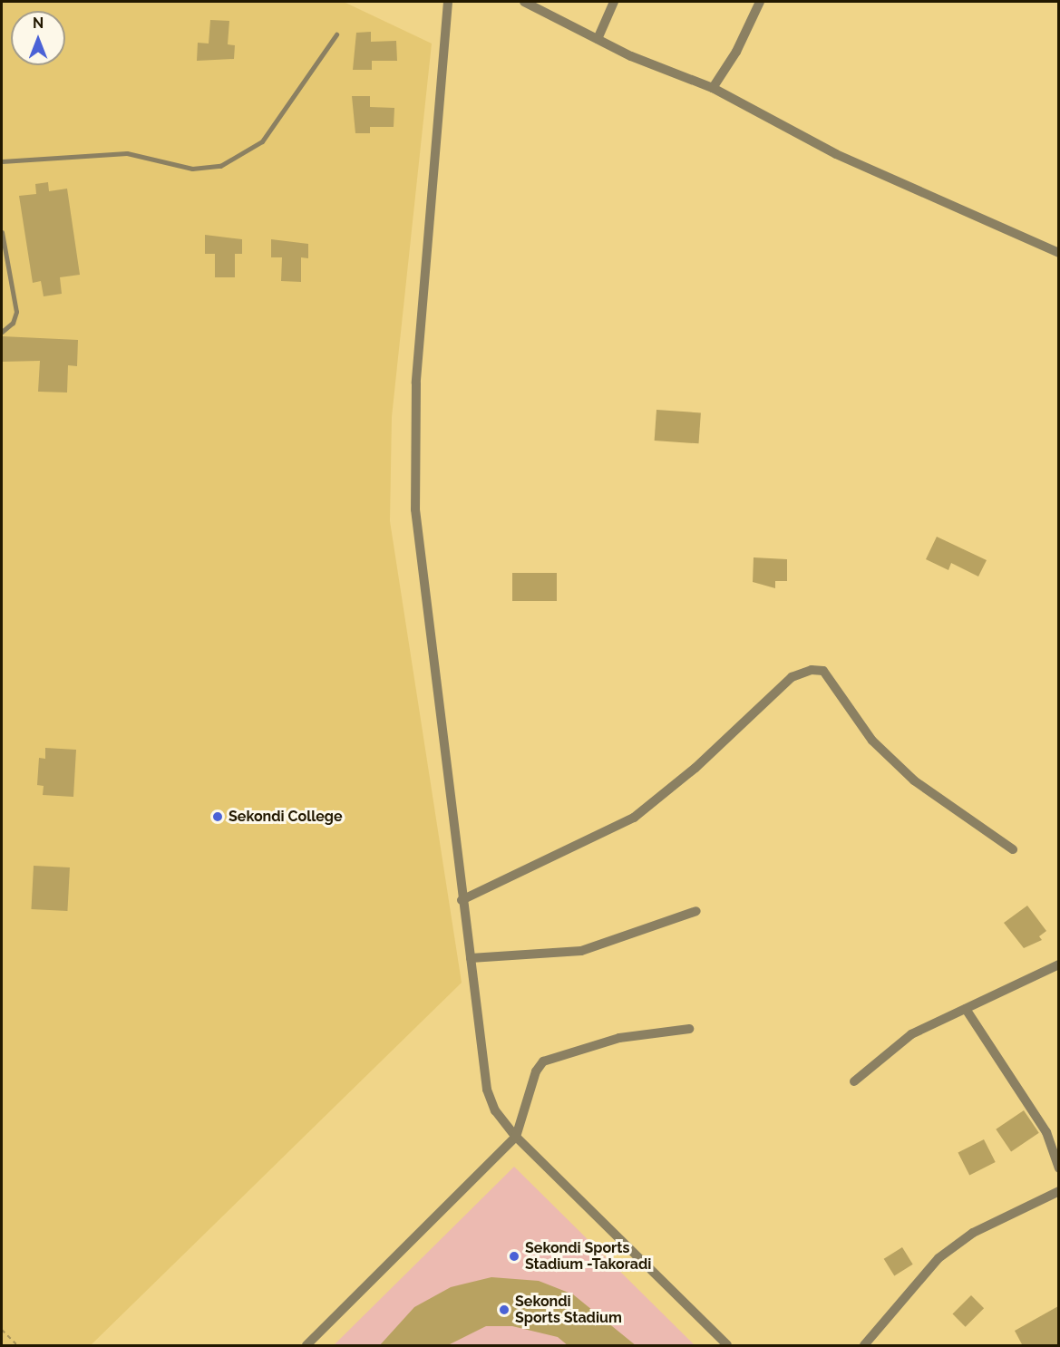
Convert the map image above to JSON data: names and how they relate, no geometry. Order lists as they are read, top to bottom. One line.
{"places":["Sekondi College","Sekondi Sports Stadium -Takoradi","Sekondi Sports Stadium"],"north":"top"}
